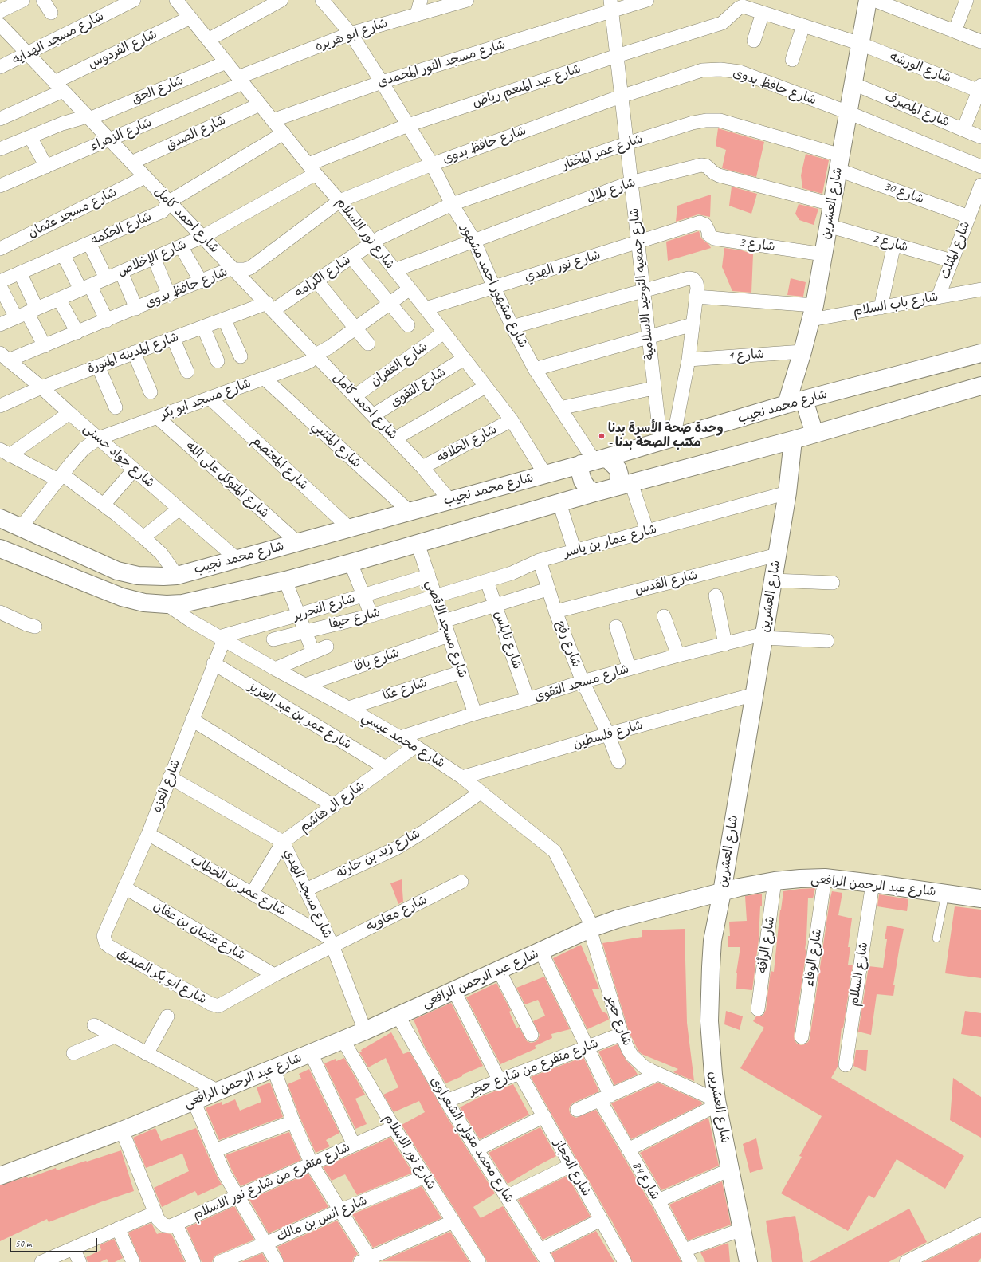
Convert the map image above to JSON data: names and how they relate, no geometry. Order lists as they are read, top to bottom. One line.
{"streets":{"street":["شارع ابو هريره","شارع مسجد الهدايه","شارع الفردوس","شارع مسجد النور المحمدى","شارع الورشه","شارع عبد المنعم رياض","شارع حافظ بدوى","شارع الحق","شارع المصرف","شارع الصدق","شارع الزهراء","شارع عمر المختار","شارع بلال","شارع 30","شارع العشرين","شارع مسجد عثمان","شارع احمد كامل","شارع الحكمه","شارع نور الاسلام","شارع 2","شارع 3","شارع المثلث","شارع الإخلاص","شارع نور الهدي","شارع الكرامه","شارع جمعيه التوحيد الاسلامية","شارع مشهور احمد مشهور","شارع باب السلام","شارع المدينه المنورة","شارع 1","شارع الغفران","شارع التقوى","شارع مسجد ابو بكر","شارع محمد نجيب","شارع الخلافه","شارع المتنبي","شارع جواد حسنى","شارع المعتصم","شارع المتوكل على الله","شارع عمار بن ياسر","شارع القدس","شارع التحرير","شارع حيفا","شارع مسجد الاقصي","شارع نابلس","شارع رفح","شارع يافا","شارع مسجد التقوى","شارع عكا","شارع عمر بن عبد العزيز","شارع فلسطين","شارع محمد عيسي","شارع العزه","شارع ال هاشم","شارع زيد بن حارثه","شارع عمر بن الخطاب","شارع عبد الرحمن الرافعى","شارع مسجد الهدي","شارع معاويه","شارع عثمان بن عفان","شارع الرأفه","شارع الوفاء","شارع السلام","شارع ابو بكر الصديق","شارع حجر","شارع متفرع من شارع حجر","شارع محمد متولي الشعراوى","شارع الحجاز","شارع 84","شارع متفرع من شارع نور الاسلام","شارع انس بن مالك"]},"crossings":[["شارع ابو هريره","شارع الزهراء"],["شارع ابو هريره","شارع نور الاسلام"],["شارع ابو هريره","شارع مشهور احمد مشهور"],["شارع مسجد الهدايه","شارع احمد كامل"],["شارع الفردوس","شارع احمد كامل"],["شارع الفردوس","شارع نور الاسلام"],["شارع مسجد النور المحمدى","شارع نور الاسلام"],["شارع مسجد النور المحمدى","شارع جمعيه التوحيد الاسلامية"],["شارع مسجد النور المحمدى","شارع مشهور احمد مشهور"],["شارع الورشه","شارع عبد المنعم رياض"],["شارع الورشه","شارع العشرين"],["شارع عبد المنعم رياض","شارع نور الاسلام"],["شارع عبد المنعم رياض","شارع الإخلاص"],["شارع عبد المنعم رياض","شارع جمعيه التوحيد الاسلامية"],["شارع عبد المنعم رياض","شارع مشهور احمد مشهور"],["شارع حافظ بدوى","شارع العشرين"],["شارع حافظ بدوى","شارع احمد كامل"],["شارع حافظ بدوى","شارع نور الاسلام"],["شارع حافظ بدوى","شارع جمعيه التوحيد الاسلامية"],["شارع حافظ بدوى","شارع مشهور احمد مشهور"],["شارع حافظ بدوى","شارع جواد حسنى"],["شارع الحق","شارع احمد كامل"],["شارع الحق","شارع نور الاسلام"],["شارع المصرف","شارع العشرين"],["شارع الصدق","شارع احمد كامل"],["شارع الصدق","شارع نور الاسلام"],["شارع الزهراء","شارع احمد كامل"],["شارع الزهراء","شارع نور الاسلام"],["شارع عمر المختار","شارع 30"],["شارع عمر المختار","شارع العشرين"],["شارع عمر المختار","شارع نور الاسلام"],["شارع عمر المختار","شارع الكرامه"],["شارع عمر المختار","شارع جمعيه التوحيد الاسلامية"],["شارع عمر المختار","شارع مشهور احمد مشهور"],["شارع بلال","شارع العشرين"],["شارع بلال","شارع نور الاسلام"],["شارع بلال","شارع جمعيه التوحيد الاسلامية"],["شارع بلال","شارع مشهور احمد مشهور"],["شارع 30","شارع العشرين"],["شارع 30","شارع المثلث"],["شارع العشرين","شارع 2"],["شارع العشرين","شارع 3"],["شارع العشرين","شارع باب السلام"],["شارع العشرين","شارع 1"],["شارع العشرين","شارع محمد نجيب"],["شارع العشرين","شارع عمار بن ياسر"],["شارع العشرين","شارع القدس"],["شارع العشرين","شارع مسجد التقوى"],["شارع العشرين","شارع فلسطين"],["شارع العشرين","شارع عبد الرحمن الرافعى"],["شارع العشرين","شارع حجر"],["شارع مسجد عثمان","شارع احمد كامل"],["شارع احمد كامل","شارع الحكمه"],["شارع احمد كامل","شارع الإخلاص"],["شارع احمد كامل","شارع الكرامه"],["شارع احمد كامل","شارع المدينه المنورة"],["شارع احمد كامل","شارع الغفران"],["شارع احمد كامل","شارع التقوى"],["شارع احمد كامل","شارع مسجد ابو بكر"],["شارع احمد كامل","شارع محمد نجيب"],["شارع احمد كامل","شارع الخلافه"],["شارع الحكمه","شارع نور الاسلام"],["شارع نور الاسلام","شارع الإخلاص"],["شارع نور الاسلام","شارع نور الهدي"],["شارع نور الاسلام","شارع الكرامه"],["شارع نور الاسلام","شارع الغفران"],["شارع نور الاسلام","شارع التقوى"],["شارع نور الاسلام","شارع مسجد ابو بكر"],["شارع نور الاسلام","شارع محمد نجيب"],["شارع نور الاسلام","شارع الخلافه"],["شارع نور الاسلام","شارع عبد الرحمن الرافعى"],["شارع نور الاسلام","شارع متفرع من شارع نور الاسلام"],["شارع نور الاسلام","شارع انس بن مالك"],["شارع 2","شارع المثلث"],["شارع 3","شارع نور الهدي"],["شارع المثلث","شارع باب السلام"],["شارع نور الهدي","شارع جمعيه التوحيد الاسلامية"],["شارع نور الهدي","شارع مشهور احمد مشهور"],["شارع الكرامه","شارع المدينه المنورة"],["شارع جمعيه التوحيد الاسلامية","شارع محمد نجيب"],["شارع مشهور احمد مشهور","شارع محمد نجيب"],["شارع المدينه المنورة","شارع جواد حسنى"],["شارع مسجد ابو بكر","شارع محمد نجيب"],["شارع مسجد ابو بكر","شارع المتنبي"],["شارع مسجد ابو بكر","شارع جواد حسنى"],["شارع مسجد ابو بكر","شارع المعتصم"],["شارع مسجد ابو بكر","شارع المتوكل على الله"],["شارع محمد نجيب","شارع المتنبي"],["شارع محمد نجيب","شارع جواد حسنى"],["شارع محمد نجيب","شارع المعتصم"],["شارع محمد نجيب","شارع المتوكل على الله"],["شارع عمار بن ياسر","شارع حيفا"],["شارع عمار بن ياسر","شارع مسجد الاقصي"],["شارع عمار بن ياسر","شارع نابلس"],["شارع عمار بن ياسر","شارع رفح"],["شارع القدس","شارع رفح"],["شارع التحرير","شارع مسجد الاقصي"],["شارع التحرير","شارع محمد عيسي"],["شارع التحرير","شارع العزه"],["شارع حيفا","شارع مسجد الاقصي"],["شارع مسجد الاقصي","شارع يافا"],["شارع مسجد الاقصي","شارع مسجد التقوى"],["شارع مسجد الاقصي","شارع عكا"],["شارع نابلس","شارع مسجد التقوى"],["شارع رفح","شارع مسجد التقوى"],["شارع رفح","شارع فلسطين"],["شارع يافا","شارع محمد عيسي"],["شارع مسجد التقوى","شارع محمد عيسي"],["شارع عكا","شارع محمد عيسي"],["شارع عمر بن عبد العزيز","شارع العزه"],["شارع عمر بن عبد العزيز","شارع ال هاشم"],["شارع فلسطين","شارع محمد عيسي"],["شارع محمد عيسي","شارع العزه"],["شارع محمد عيسي","شارع ال هاشم"],["شارع محمد عيسي","شارع زيد بن حارثه"],["شارع محمد عيسي","شارع عبد الرحمن الرافعى"],["شارع محمد عيسي","شارع حجر"],["شارع العزه","شارع عمر بن الخطاب"],["شارع العزه","شارع مسجد الهدي"],["شارع العزه","شارع عثمان بن عفان"],["شارع العزه","شارع ابو بكر الصديق"],["شارع ال هاشم","شارع عمر بن الخطاب"],["شارع ال هاشم","شارع مسجد الهدي"],["شارع زيد بن حارثه","شارع مسجد الهدي"],["شارع عمر بن الخطاب","شارع مسجد الهدي"],["شارع عمر بن الخطاب","شارع معاويه"],["شارع عمر بن الخطاب","شارع ابو بكر الصديق"],["شارع عبد الرحمن الرافعى","شارع مسجد الهدي"],["شارع عبد الرحمن الرافعى","شارع الرأفه"],["شارع عبد الرحمن الرافعى","شارع الوفاء"],["شارع عبد الرحمن الرافعى","شارع السلام"],["شارع عبد الرحمن الرافعى","شارع حجر"],["شارع عبد الرحمن الرافعى","شارع محمد متولي الشعراوى"],["شارع عبد الرحمن الرافعى","شارع 84"],["شارع مسجد الهدي","شارع معاويه"],["شارع مسجد الهدي","شارع ابو بكر الصديق"],["شارع معاويه","شارع ابو بكر الصديق"],["شارع عثمان بن عفان","شارع ابو بكر الصديق"],["شارع حجر","شارع متفرع من شارع حجر"],["شارع متفرع من شارع حجر","شارع محمد متولي الشعراوى"],["شارع متفرع من شارع حجر","شارع الحجاز"],["شارع متفرع من شارع حجر","شارع 84"]],"places":["وحدة صحة الأسرة بدنا - مكتب الصحة بدنا"],"scale_bar":"50 m"}
